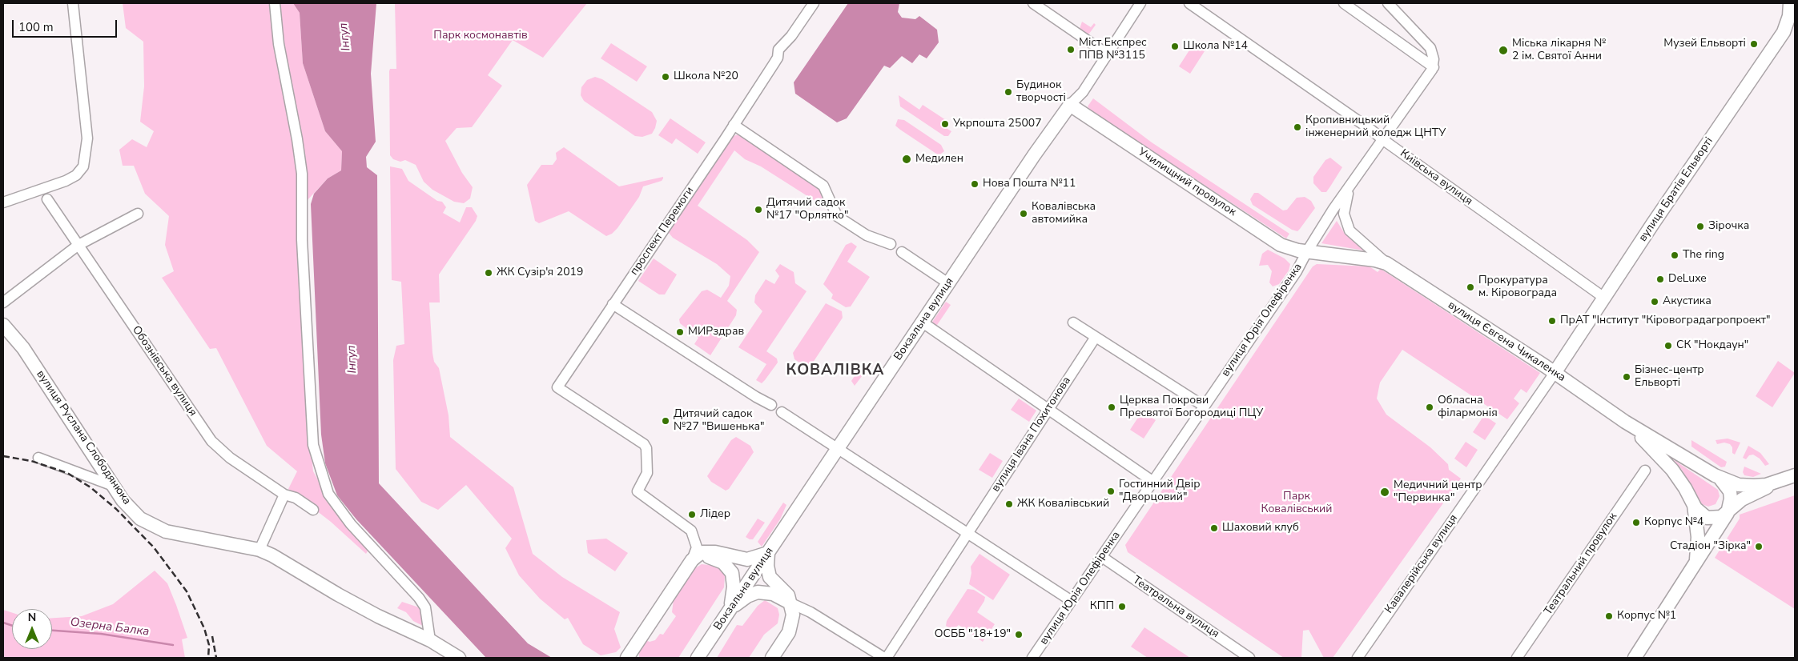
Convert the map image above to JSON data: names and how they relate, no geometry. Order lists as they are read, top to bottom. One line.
{"streets":{"main road":["Училищний провулок","вулиця Братів Ельворті","Вокзальна вулиця","вулиця Євгена Чикаленка","вулиця Руслана Слободянюка"],"street":["Київська вулиця","проспект Перемоги","вулиця Юрія Олефіренка","Обознівська вулиця","вулиця Івана Похитонова","Кавалерійська вулиця","Театральний провулок","Театральна вулиця"]},"crossings":[["Київська вулиця","вулиця Братів Ельворті"],["Київська вулиця","вулиця Юрія Олефіренка"],["Училищний провулок","Вокзальна вулиця"],["Училищний провулок","вулиця Юрія Олефіренка"],["Училищний провулок","вулиця Євгена Чикаленка"],["вулиця Братів Ельворті","вулиця Євгена Чикаленка"],["вулиця Братів Ельворті","Кавалерійська вулиця"],["вулиця Юрія Олефіренка","вулиця Євгена Чикаленка"],["вулиця Юрія Олефіренка","Театральна вулиця"],["вулиця Євгена Чикаленка","Кавалерійська вулиця"]],"districts":["КОВАЛІВКА"],"water":["Інгул","Озерна Балка"],"parks":["Парк космонавтів","Парк Ковалівський"],"places":["Музей Ельворті","Школа №14","Міст Експрес ППВ №3115","Міська лікарня № 2 ім. Святої Анни","Школа №20","Будинок творчості","Укрпошта 25007","Кропивницький інженерний коледж ЦНТУ","Медилен","Нова Пошта №11","Дитячий садок №17 \"Орлятко\"","Ковалівська автомийка","Зірочка","The ring","ЖК Сузір'я 2019","DeLuxe","Прокуратура м. Кіровограда","Акустика","ПрАТ \"Інститут \"Кіровоградагропроект\"","МИРздрав","СК \"Нокдаун\"","Бізнес-центр Ельворті","Церква Покрови Пресвятої Богородиці ПЦУ","Обласна філармонія","Дитячий садок №27 \"Вишенька\"","Гостинний Двір \"Дворцовий\"","Медичний центр \"Первинка\"","ЖК Ковалівський","Лідер","Корпус №4","Шаховий клуб","Стадіон \"Зірка\"","КПП","Корпус №1","ОСББ \"18+19\""],"scale_bar":"100 m","north":"top"}
